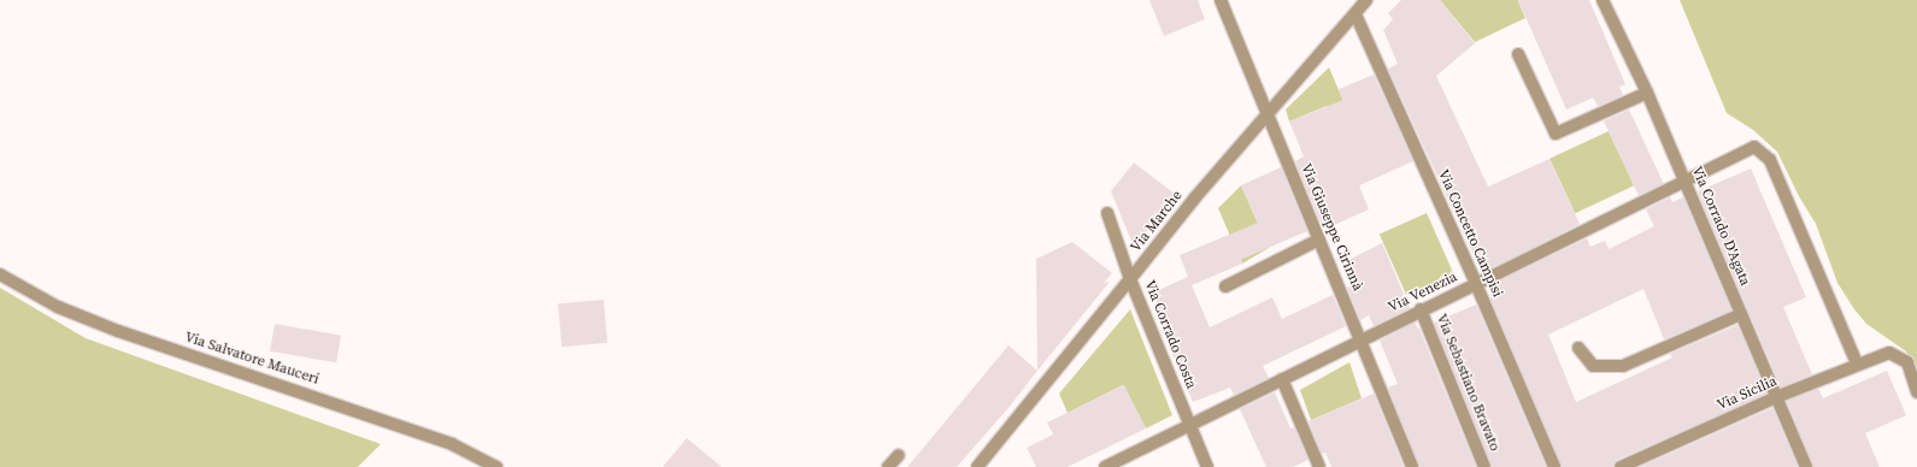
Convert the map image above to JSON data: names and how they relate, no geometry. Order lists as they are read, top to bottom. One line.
{"streets":{"street":["Via Marche","Via Corrado D'Agata","Via Giuseppe Cirinnà","Via Concetto Campisi","Via Venezia","Via Corrado Costa","Via Salvatore Mauceri","Via Sebastiano Bravato","Via Sicilia"]},"crossings":[["Via Marche","Via Giuseppe Cirinnà"],["Via Marche","Via Concetto Campisi"],["Via Marche","Via Corrado Costa"],["Via Corrado D'Agata","Via Venezia"],["Via Corrado D'Agata","Via Sicilia"],["Via Giuseppe Cirinnà","Via Venezia"],["Via Concetto Campisi","Via Venezia"],["Via Venezia","Via Corrado Costa"],["Via Venezia","Via Sebastiano Bravato"],["Via Venezia","Via Sicilia"]]}
